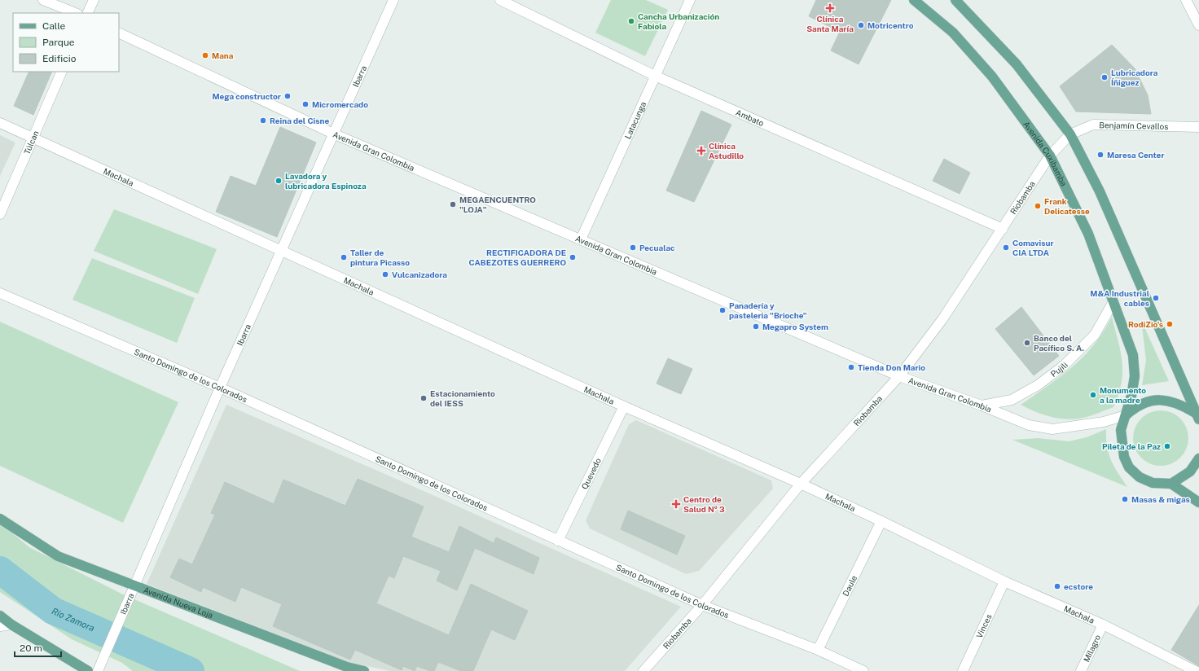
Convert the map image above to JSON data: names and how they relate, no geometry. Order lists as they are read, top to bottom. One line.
{"streets":{"main road":["Avenida Cuxibamba","Avenida Nueva Loja"],"street":["Ibarra","Ambato","Latacunga","Benjamín Cevallos","Túlcan","Avenida Gran Colombia","Machala","Riobamba","Pujili","Santo Domingo de los Colorados","Quevedo","Daule","Vinces","Milagro"]},"crossings":[["Ibarra","Avenida Gran Colombia"],["Ibarra","Machala"],["Ibarra","Santo Domingo de los Colorados"],["Ibarra","Avenida Nueva Loja"],["Ambato","Latacunga"],["Ambato","Riobamba"],["Latacunga","Avenida Gran Colombia"],["Benjamín Cevallos","Riobamba"],["Túlcan","Machala"],["Avenida Gran Colombia","Avenida Cuxibamba"],["Avenida Gran Colombia","Riobamba"],["Avenida Gran Colombia","Pujili"],["Avenida Cuxibamba","Riobamba"],["Avenida Cuxibamba","Pujili"],["Machala","Riobamba"],["Machala","Quevedo"],["Machala","Daule"],["Machala","Vinces"],["Machala","Milagro"],["Riobamba","Santo Domingo de los Colorados"],["Santo Domingo de los Colorados","Quevedo"],["Santo Domingo de los Colorados","Daule"]],"water":["Río Zamora"],"places":{"health":["Clínica Santa María","Clínica Astudillo","Centro de Salud Nº 3"],"other":["Cancha Urbanización Fabiola","Motricentro","Mana","Lubricadora Íñiguez","Mega constructor","Micromercado","Reina del Cisne","Maresa Center","Lavadora y lubricadora Espinoza","MEGAENCUENTRO \"LOJA\"","Frank Delicatesse","Pecualac","Comavisur CIA LTDA","Taller de pintura Picasso","RECTIFICADORA DE CABEZOTES GUERRERO","Vulcanizadora","M&A Industrial cables","Panadería y pasteleria \"Brioche\"","RodiZio's","Megapro System","Banco del Pacífico S. A.","Tienda Don Mario","Monumento a la madre","Estacionamiento del IESS","Pileta de la Paz","Masas & migas","ecstore"]},"legend":["Calle","Parque","Edificio"],"scale_bar":"20 m"}
